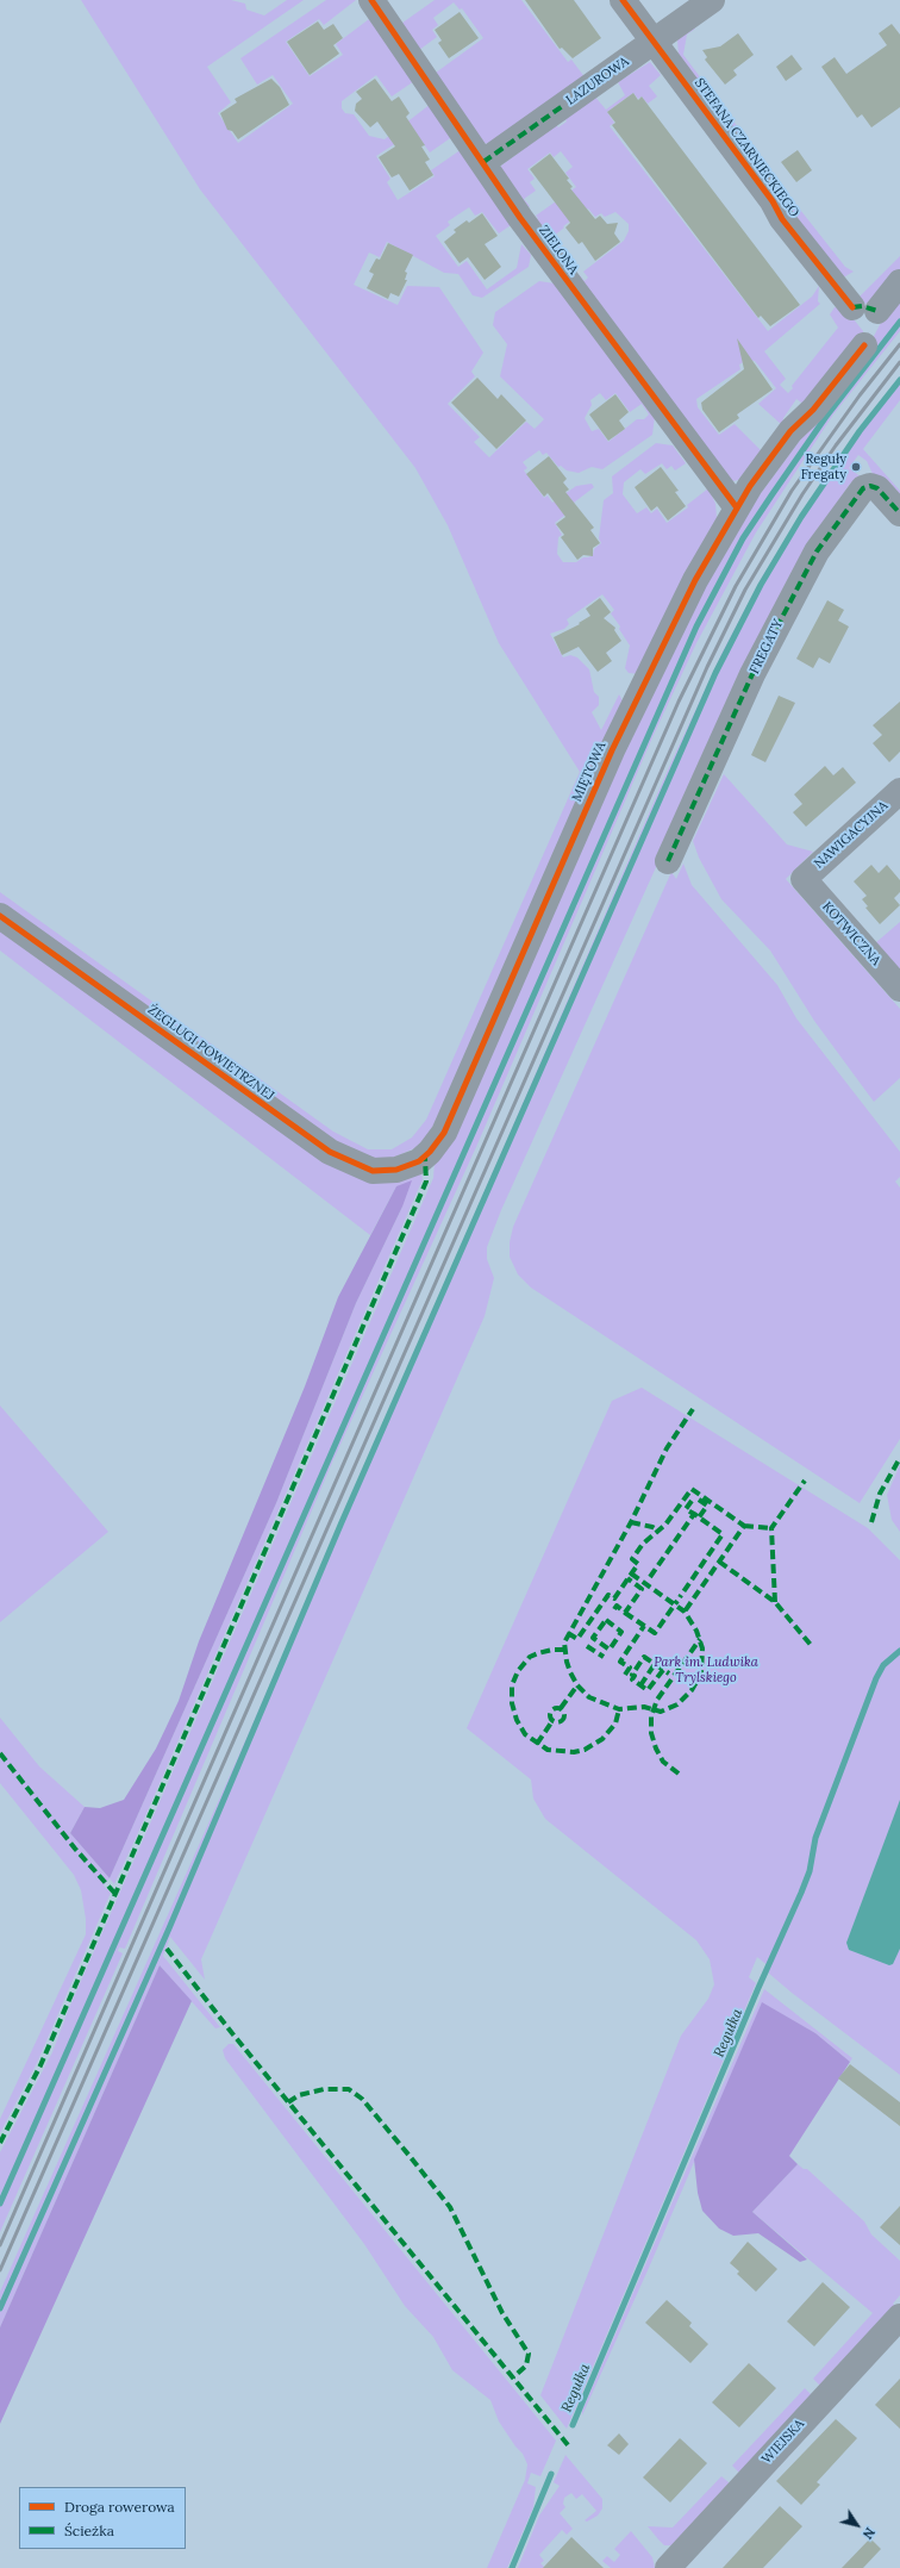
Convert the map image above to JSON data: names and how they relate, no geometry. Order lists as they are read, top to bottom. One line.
{"streets":{"street":["LAZUROWA","STEFANA CZARNIECKIEGO","ZIELONA","FREGATY","MIĘTOWA","NAWIGACYJNA","KOTWICZNA","ŻEGLUGI POWIETRZNEJ","WIEJSKA"]},"crossings":[["LAZUROWA","STEFANA CZARNIECKIEGO"],["LAZUROWA","ZIELONA"],["ZIELONA","MIĘTOWA"],["MIĘTOWA","ŻEGLUGI POWIETRZNEJ"],["NAWIGACYJNA","KOTWICZNA"]],"water":["Regułka"],"parks":["Park im. Ludwika Trylskiego"],"places":["Reguły Fregaty"],"legend":["Droga rowerowa","Ścieżka"],"north":"bottom right"}
